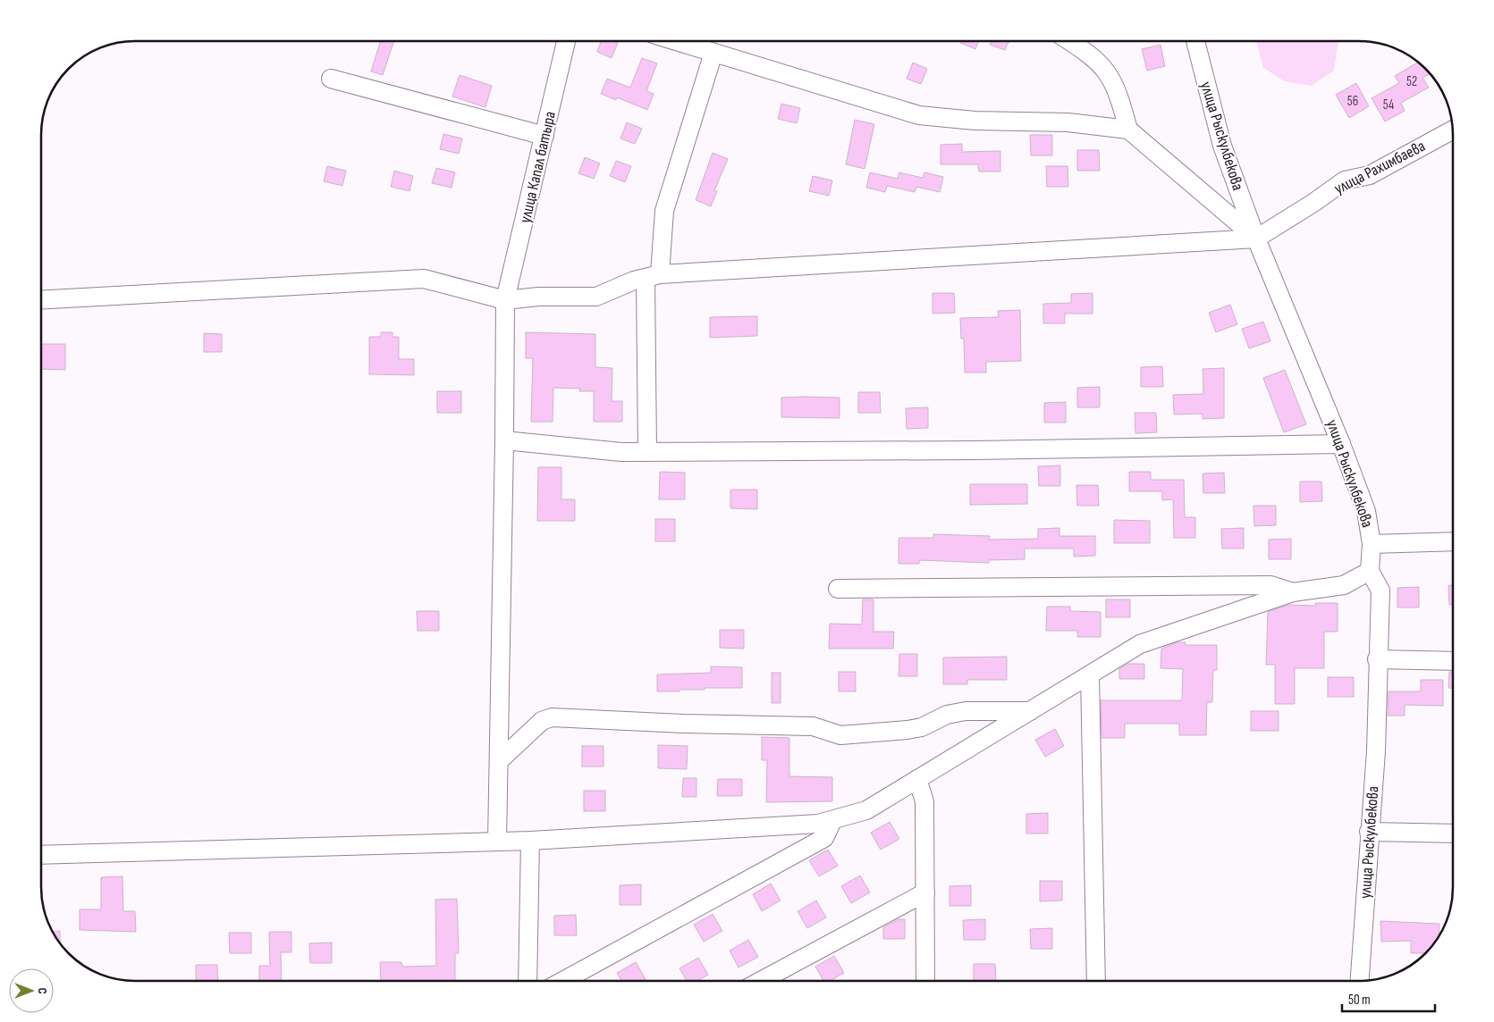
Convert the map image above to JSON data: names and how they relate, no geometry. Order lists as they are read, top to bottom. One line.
{"streets":{"street":["улица Рыскулбекова","улица Капал батыра","улица Рахимбаева"]},"crossings":[["улица Рыскулбекова","улица Рахимбаева"]],"house_numbers":["52","56","54"],"scale_bar":"50 m","north":"right"}
